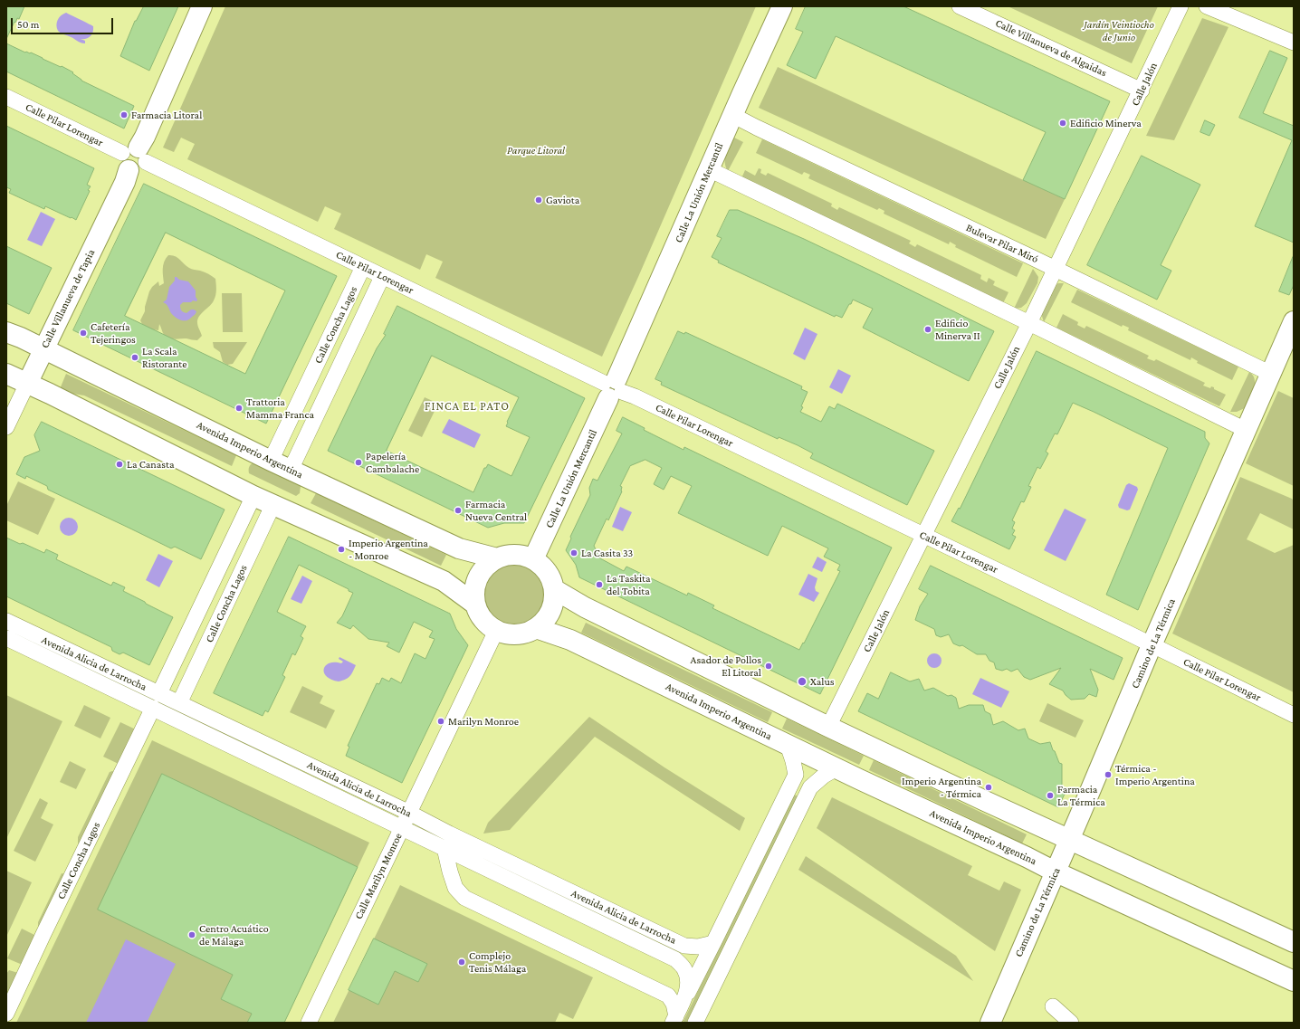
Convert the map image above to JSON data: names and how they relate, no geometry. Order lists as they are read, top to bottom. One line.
{"streets":{"street":["Calle Villanueva de Algaidas","Calle Jalón","Calle Pilar Lorengar","Calle La Unión Mercantil","Bulevar Pilar Miró","Calle Villanueva de Tapia","Calle Concha Lagos","Avenida Imperio Argentina","Camino de La Térmica","Avenida Alicia de Larrocha","Calle Marilyn Monroe"]},"crossings":[["Calle Villanueva de Algaidas","Calle Jalón"],["Calle Jalón","Calle Pilar Lorengar"],["Calle Jalón","Bulevar Pilar Miró"],["Calle Pilar Lorengar","Calle La Unión Mercantil"],["Calle Pilar Lorengar","Calle Villanueva de Tapia"],["Calle Pilar Lorengar","Calle Concha Lagos"],["Calle Pilar Lorengar","Camino de La Térmica"],["Calle La Unión Mercantil","Bulevar Pilar Miró"],["Calle La Unión Mercantil","Avenida Imperio Argentina"],["Calle La Unión Mercantil","Calle Marilyn Monroe"],["Bulevar Pilar Miró","Camino de La Térmica"],["Calle Villanueva de Tapia","Avenida Imperio Argentina"],["Calle Concha Lagos","Avenida Imperio Argentina"],["Calle Concha Lagos","Avenida Alicia de Larrocha"],["Avenida Imperio Argentina","Camino de La Térmica"],["Avenida Imperio Argentina","Avenida Alicia de Larrocha"],["Avenida Imperio Argentina","Calle Marilyn Monroe"],["Avenida Alicia de Larrocha","Calle Marilyn Monroe"]],"districts":["FINCA EL PATO"],"parks":["Jardín Veintiocho de Junio","Parque Litoral"],"places":["Farmacia Litoral","Edificio Minerva","Gaviota","Edificio Minerva II","Cafetería Tejeringos","La Scala Ristorante","Trattoria Mamma Franca","Papelería Cambalache","La Canasta","Farmacia Nueva Central","Imperio Argentina - Monroe","La Casita 33","La Taskita del Tobita","Asador de Pollos El Litoral","Xalus","Marilyn Monroe","Térmica - Imperio Argentina","Imperio Argentina - Térmica","Farmacia La Térmica","Centro Acuático de Málaga","Complejo Tenis Málaga"],"scale_bar":"50 m"}
